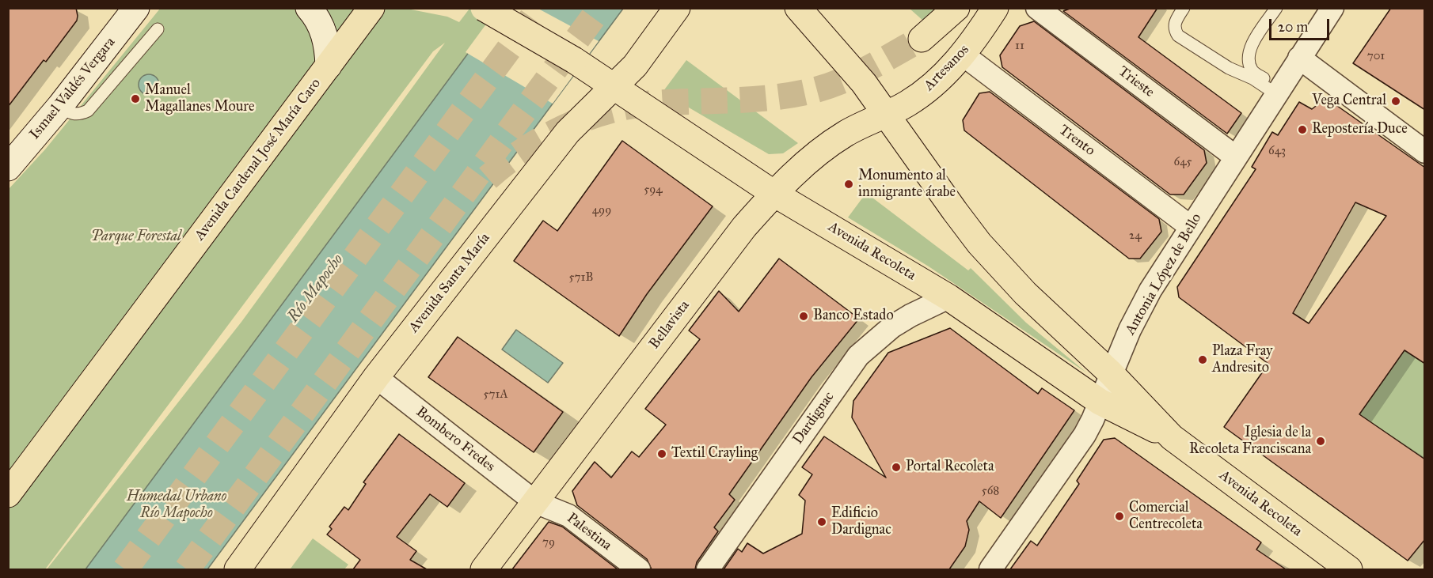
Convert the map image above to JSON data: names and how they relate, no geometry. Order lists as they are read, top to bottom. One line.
{"streets":{"main road":["Artesanos","Ismael Valdés Vergara","Avenida Cardenal José María Caro","Avenida Recoleta","Avenida Santa María","Bellavista"],"street":["Trieste","Trento","Antonia López de Bello","Dardignac","Bombero Fredes","Palestina"]},"crossings":[["Artesanos","Trento"],["Artesanos","Avenida Recoleta"],["Artesanos","Bellavista"],["Trieste","Antonia López de Bello"],["Trento","Antonia López de Bello"],["Avenida Recoleta","Antonia López de Bello"],["Avenida Recoleta","Avenida Santa María"],["Avenida Recoleta","Bellavista"],["Avenida Recoleta","Dardignac"],["Avenida Santa María","Bombero Fredes"],["Bellavista","Bombero Fredes"],["Bellavista","Palestina"],["Bombero Fredes","Palestina"]],"water":["Río Mapocho"],"parks":["Parque Forestal","Humedal Urbano Río Mapocho"],"places":["Manuel Magallanes Moure","Vega Central","Repostería Duce","Monumento al inmigrante árabe","Banco Estado","Plaza Fray Andresito","Iglesia de la Recoleta Franciscana","Textil Crayling","Portal Recoleta","Comercial Centrecoleta","Edificio Dardignac"],"house_numbers":["11","701","643","645","594","499","24","571B","571A","568","79"],"scale_bar":"20 m"}
